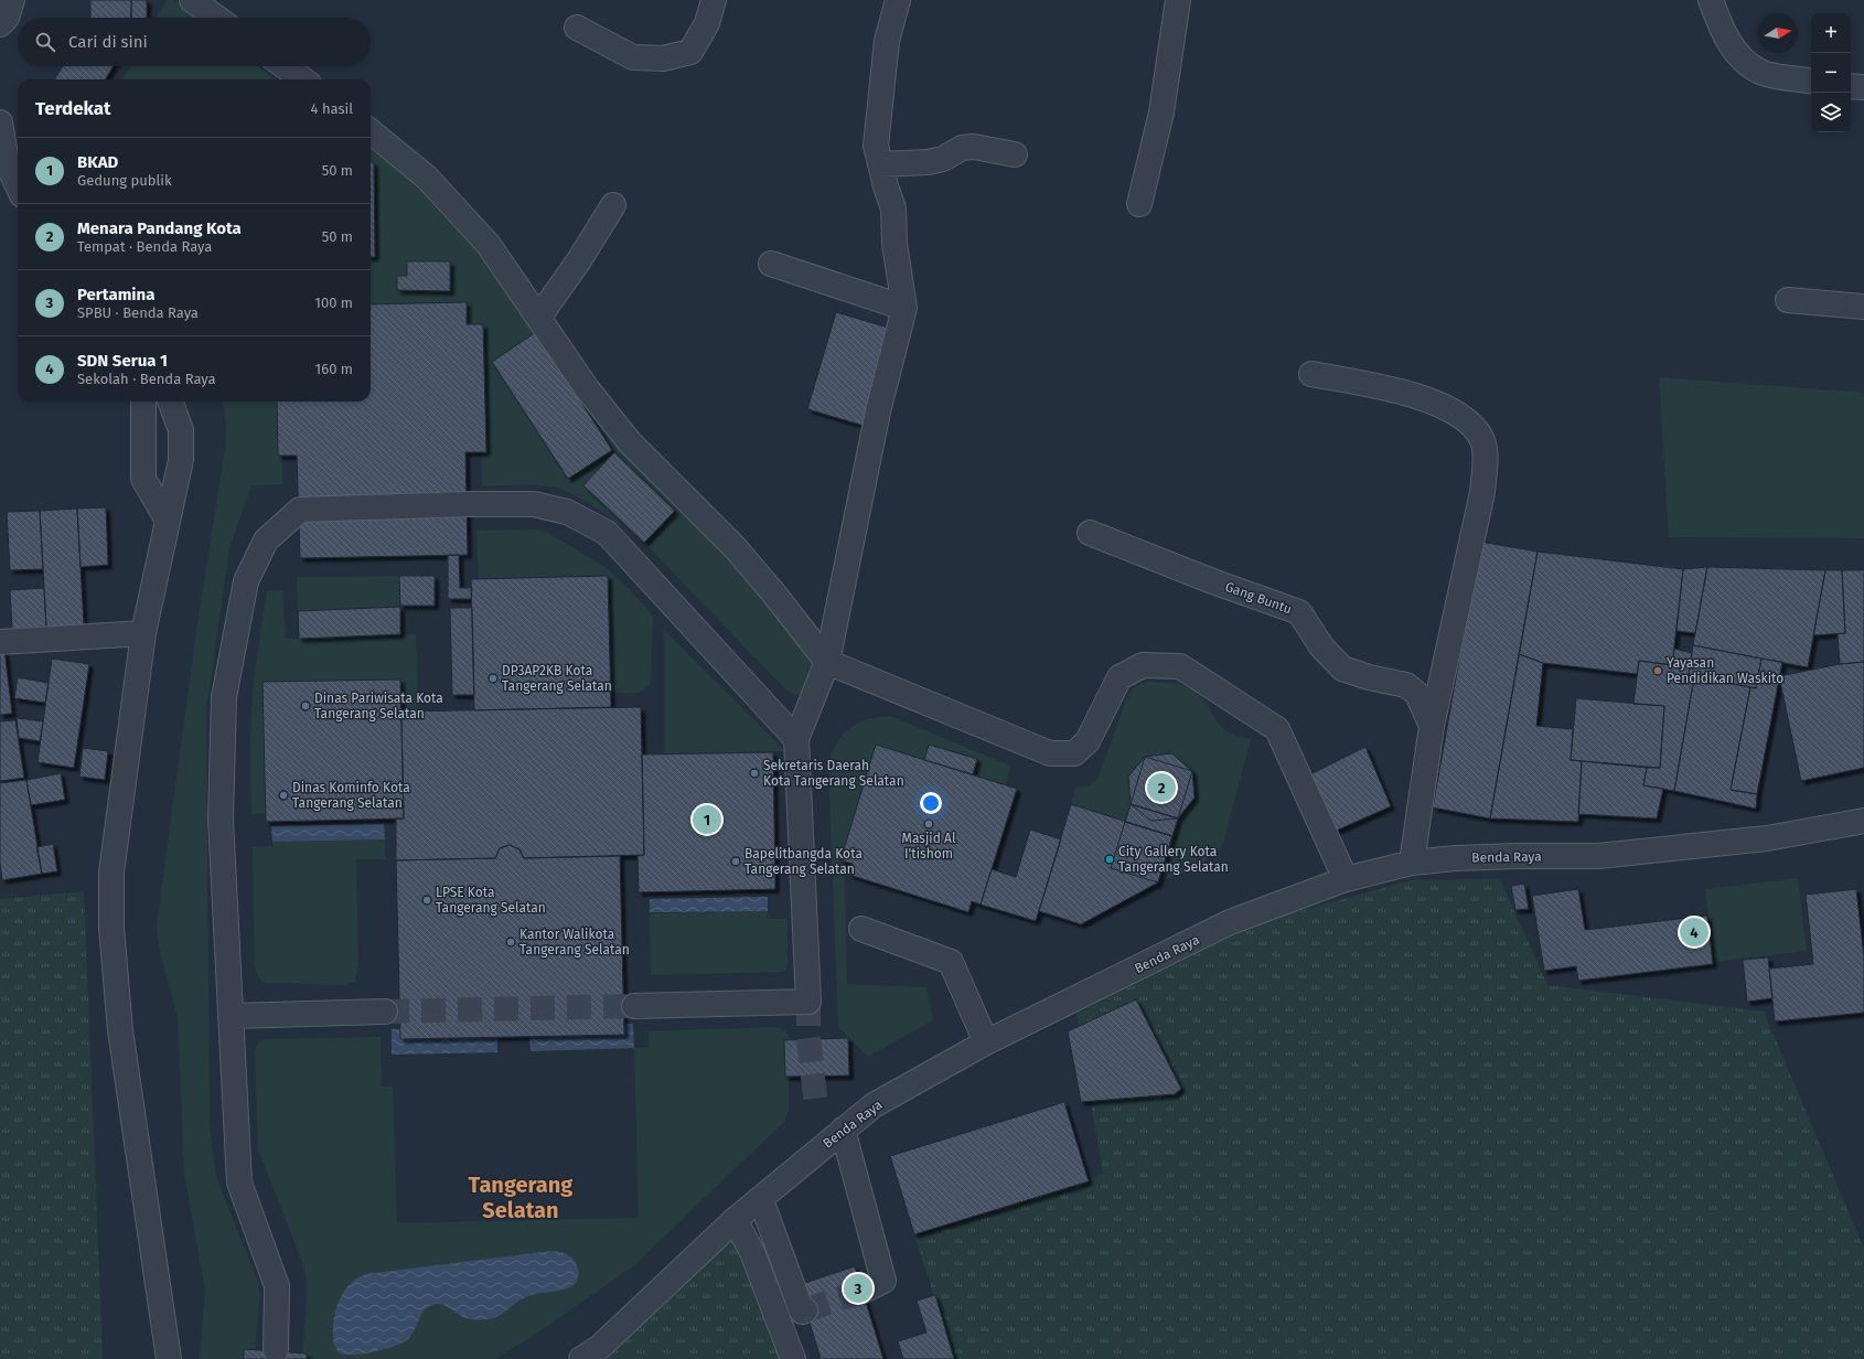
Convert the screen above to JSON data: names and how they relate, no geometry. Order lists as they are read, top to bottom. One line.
{"streets":{"street":["Gang Buntu","Benda Raya"]},"districts":["Tangerang Selatan"],"places":["Yayasan Pendidikan Waskito","DP3AP2KB Kota Tangerang Selatan","Dinas Pariwisata Kota Tangerang Selatan","Sekretaris Daerah Kota Tangerang Selatan","Dinas Kominfo Kota Tangerang Selatan","Masjid Al I'tishom","City Gallery Kota Tangerang Selatan","Bapelitbangda Kota Tangerang Selatan","LPSE Kota Tangerang Selatan","Kantor Walikota Tangerang Selatan"],"north":"right","page":{"map_buttons":["+","−"],"search":"Cari di sini","heading":["Terdekat","4 hasil"],"list":[{"mark":"1","name":"BKAD","note":"Gedung publik","value":"50 m"},{"mark":"2","name":"Menara Pandang Kota","note":"Tempat · Benda Raya","value":"50 m"},{"mark":"3","name":"Pertamina","note":"SPBU · Benda Raya","value":"100 m"},{"mark":"4","name":"SDN Serua 1","note":"Sekolah · Benda Raya","value":"160 m"}],"pins":["2","1","4","3"]}}
